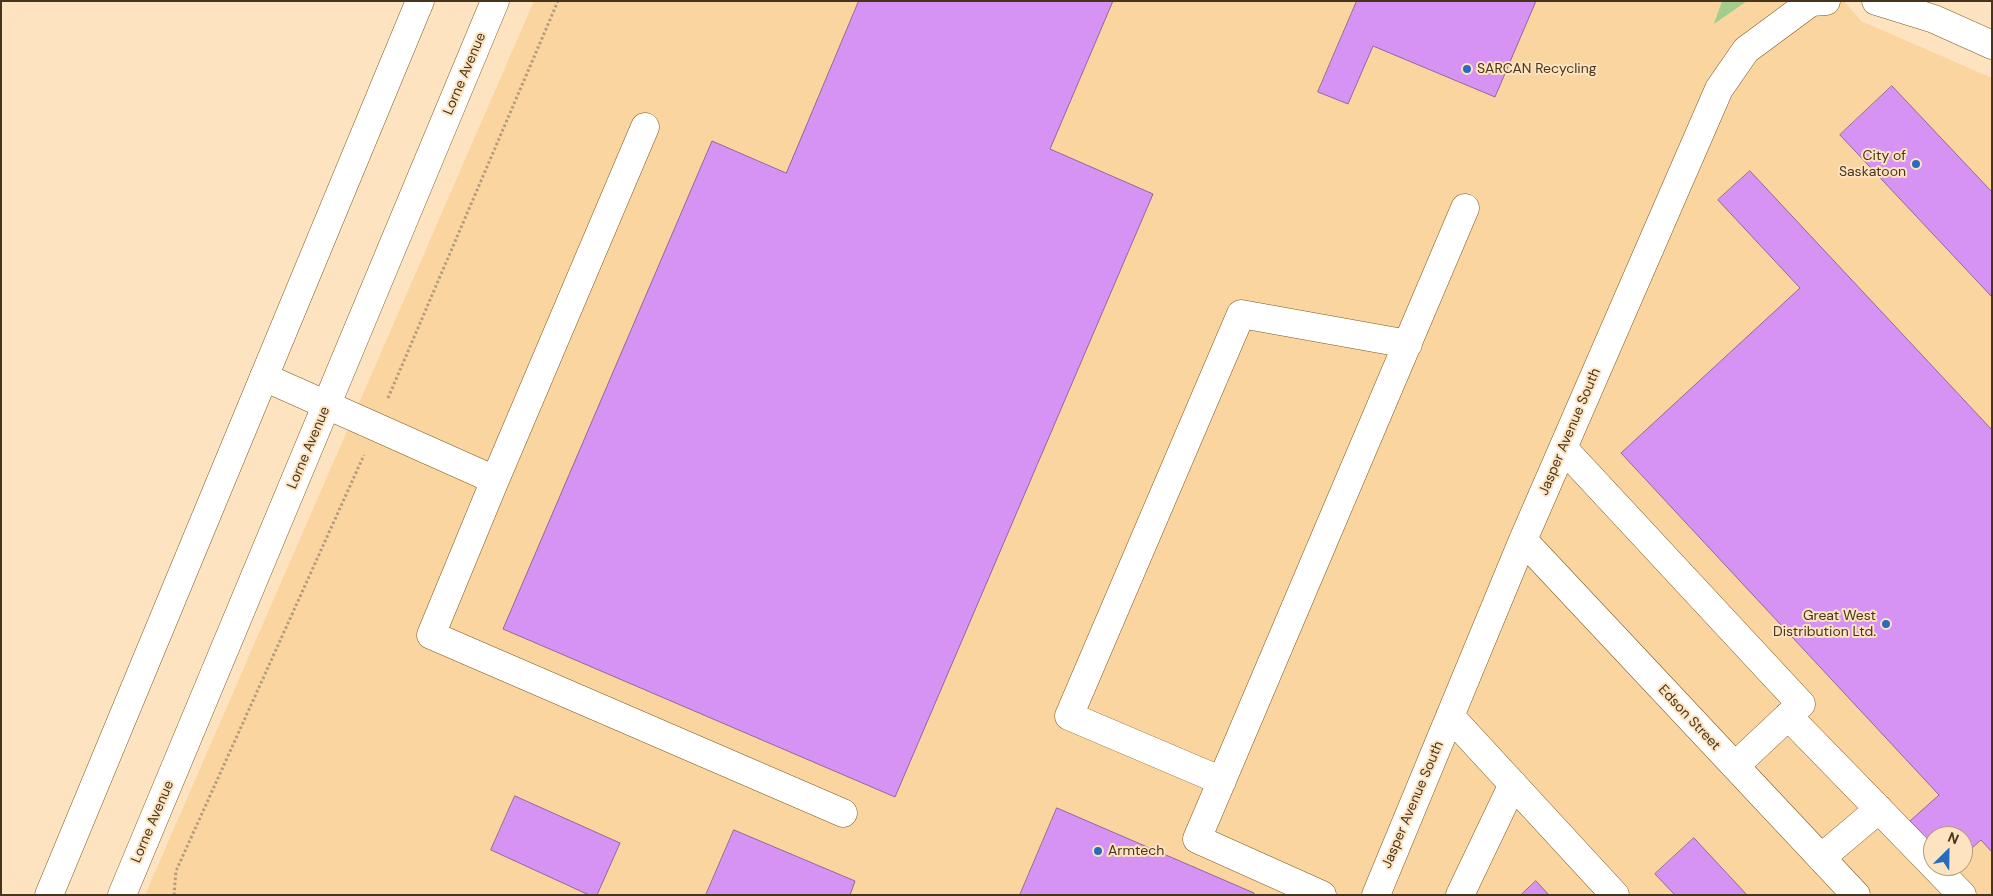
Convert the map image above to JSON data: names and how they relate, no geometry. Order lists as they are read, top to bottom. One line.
{"streets":{"main road":["Lorne Avenue","Jasper Avenue South","Edson Street"]},"crossings":[["Jasper Avenue South","Edson Street"]],"places":["SARCAN Recycling","City of Saskatoon","Great West Distribution Ltd.","Armtech"],"north":"top right"}
